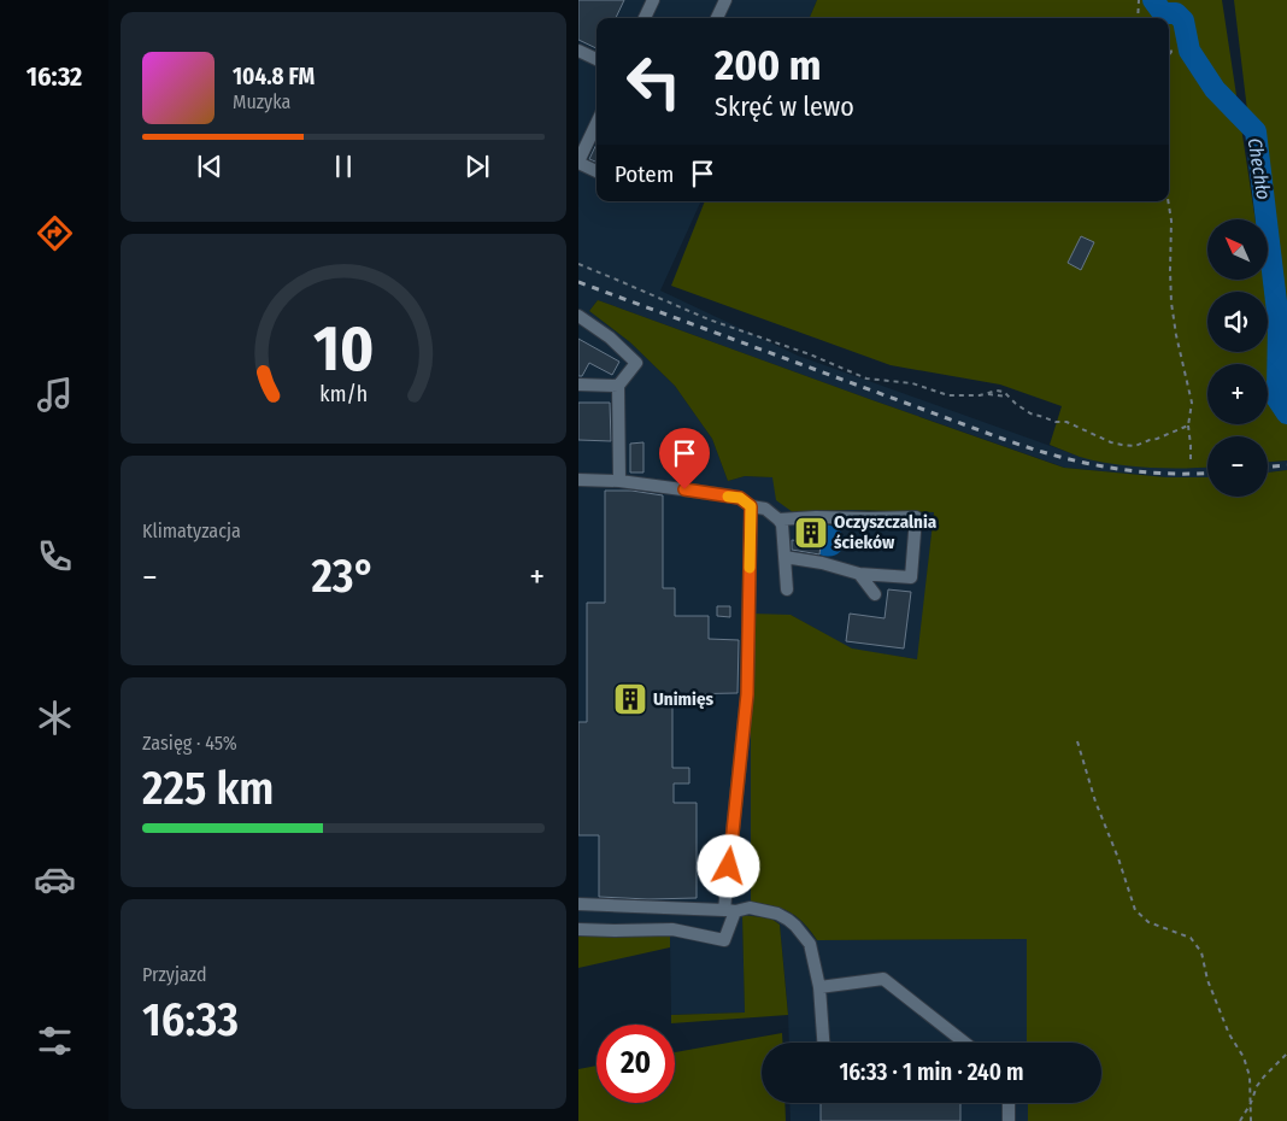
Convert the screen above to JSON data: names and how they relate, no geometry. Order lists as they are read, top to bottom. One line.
{"water":["Chechło"],"places":{"building":["Oczyszczalnia ścieków","Unimięs"]},"north":"top left","page":{"tabs":"16:32","turn":["200 m","Skręć w lewo"],"song":["104.8 FM","Muzyka"],"then":"Potem","map_buttons":["+","−"],"tile":["Klimatyzacja",["Zasięg · 45%","225 km"],["Przyjazd","16:33"]],"heat":["−","23°","+"],"limit":"20","trip":"16:33 · 1 min · 240 m","gauge":["10","km/h"]}}
